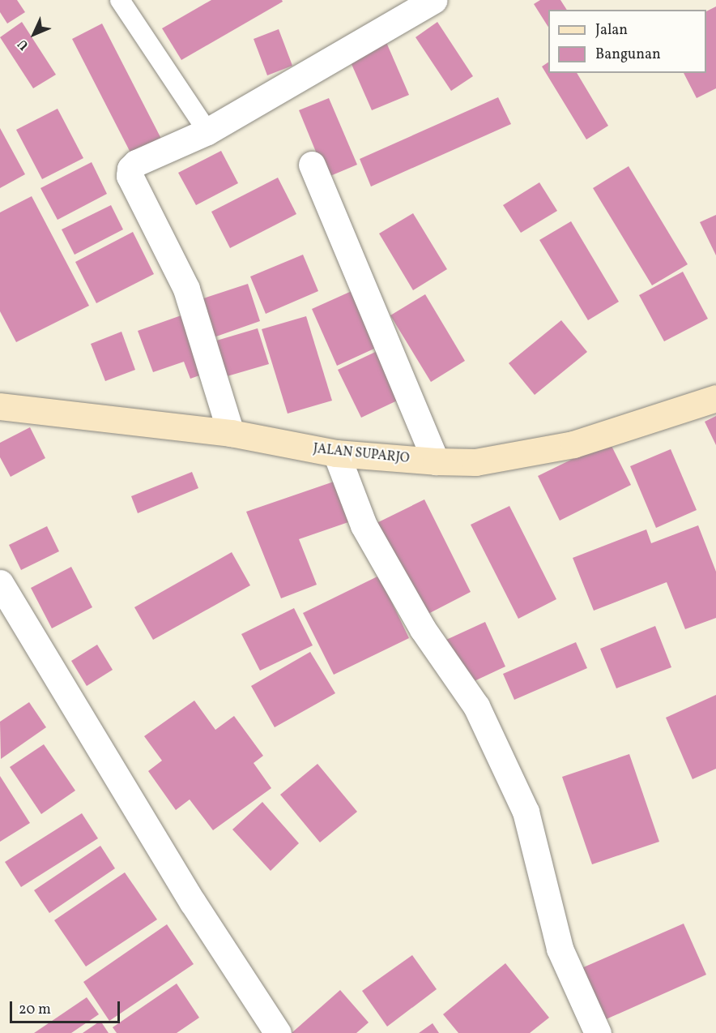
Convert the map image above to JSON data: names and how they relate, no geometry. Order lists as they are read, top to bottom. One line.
{"streets":{"main road":["JALAN SUPARJO"]},"legend":["Jalan","Bangunan"],"scale_bar":"20 m","north":"bottom left"}
